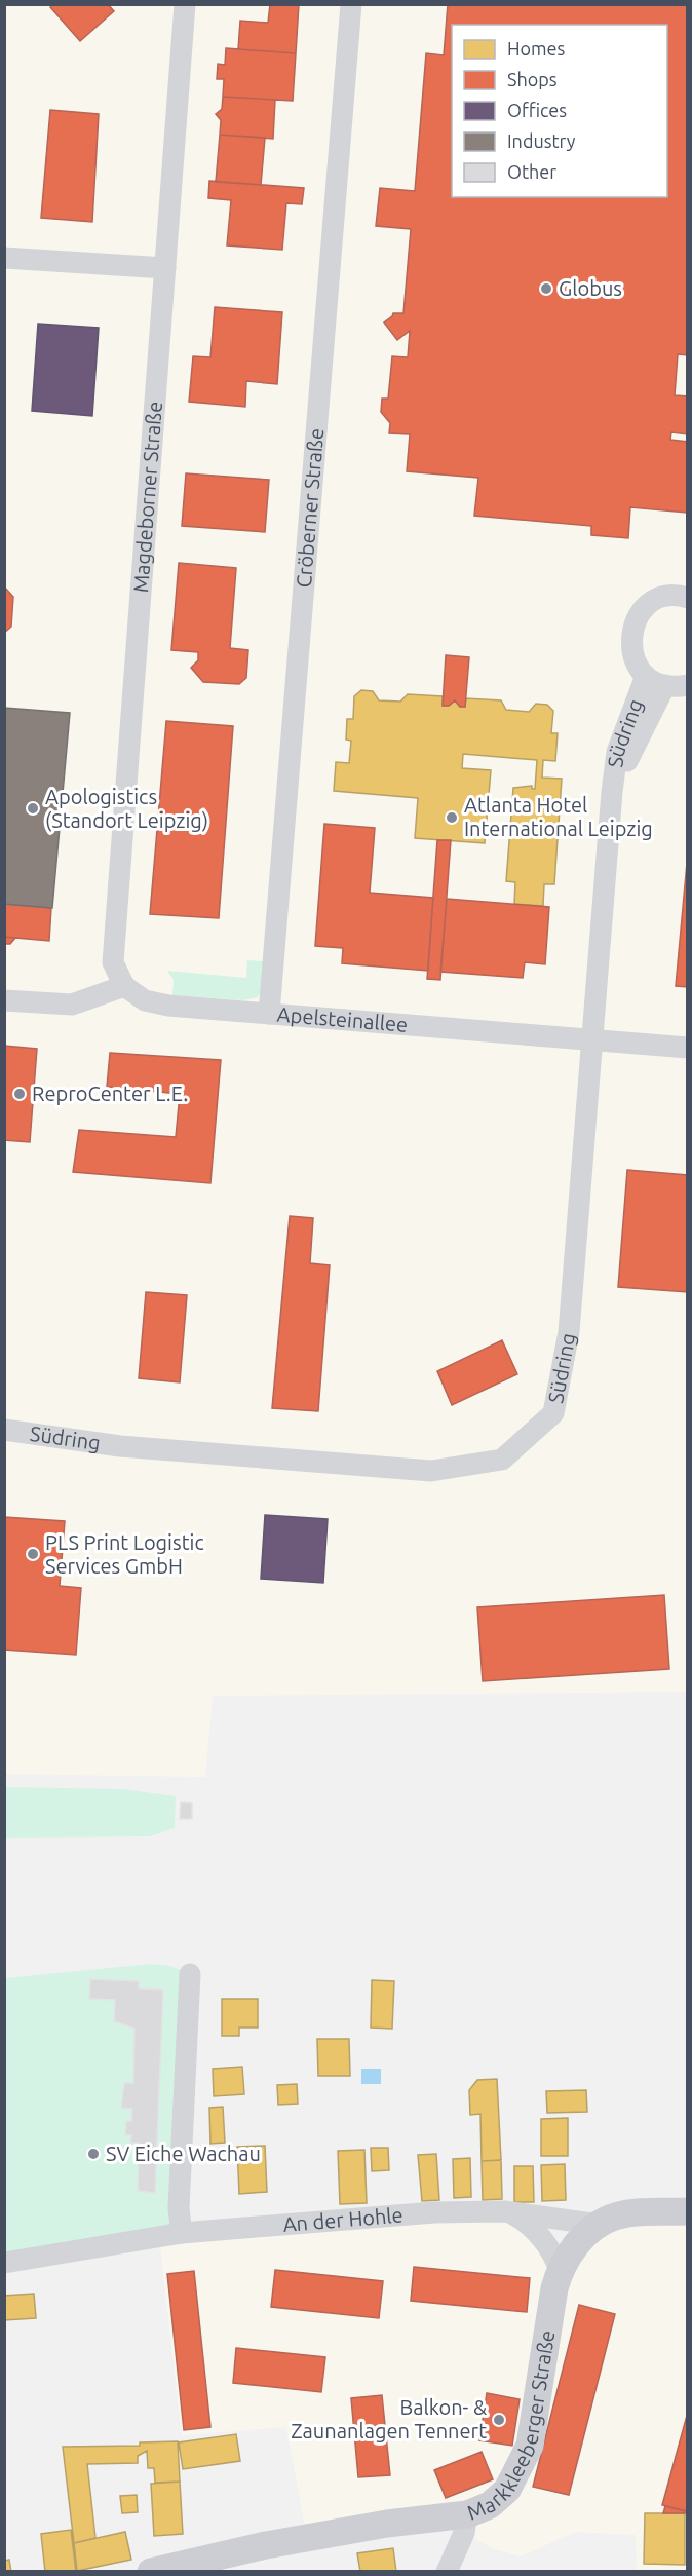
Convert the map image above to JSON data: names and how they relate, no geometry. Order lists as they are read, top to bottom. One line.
{"streets":{"main road":["Markkleeberger Straße"],"street":["Magdeborner Straße","Cröberner Straße","Südring","Apelsteinallee","An der Hohle"]},"crossings":[["Magdeborner Straße","Apelsteinallee"],["Cröberner Straße","Apelsteinallee"],["Südring","Apelsteinallee"],["An der Hohle","Markkleeberger Straße"]],"places":["Globus","Apologistics (Standort Leipzig)","Atlanta Hotel International Leipzig","ReproCenter L.E.","PLS Print Logistic Services GmbH","SV Eiche Wachau","Balkon- & Zaunanlagen Tennert"],"legend":["Homes","Shops","Offices","Industry","Other"]}
